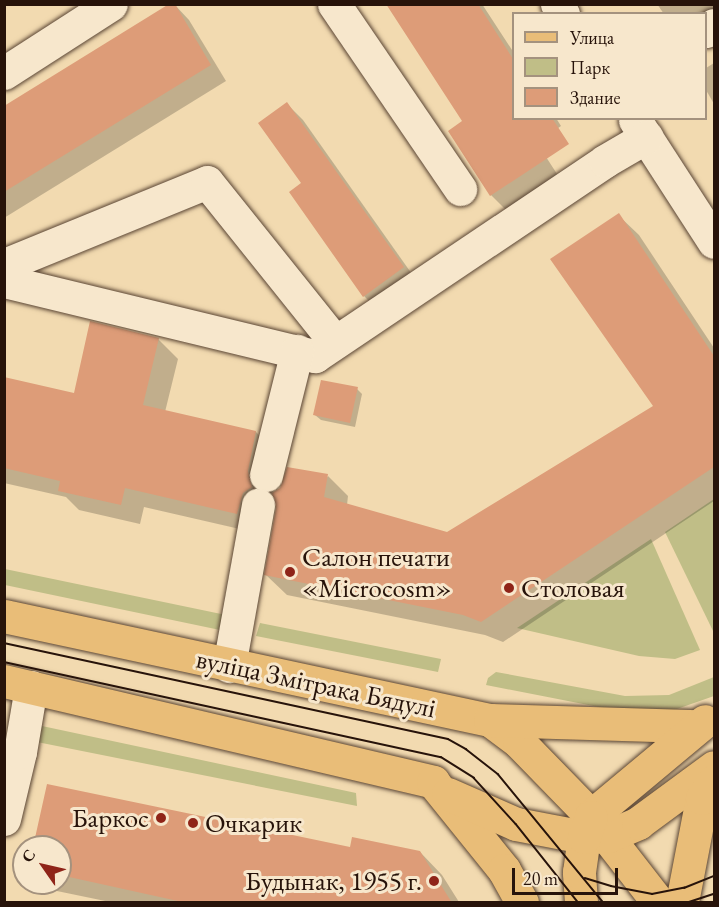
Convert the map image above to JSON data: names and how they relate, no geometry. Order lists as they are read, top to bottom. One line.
{"streets":{"main road":["вуліца Змітрака Бядулі"]},"places":["Салон печати «Microcosm»","Столовая","Баркос","Очкарик","Будынак, 1955 г."],"legend":["Улица","Парк","Здание"],"scale_bar":"20 m","north":"top left"}
